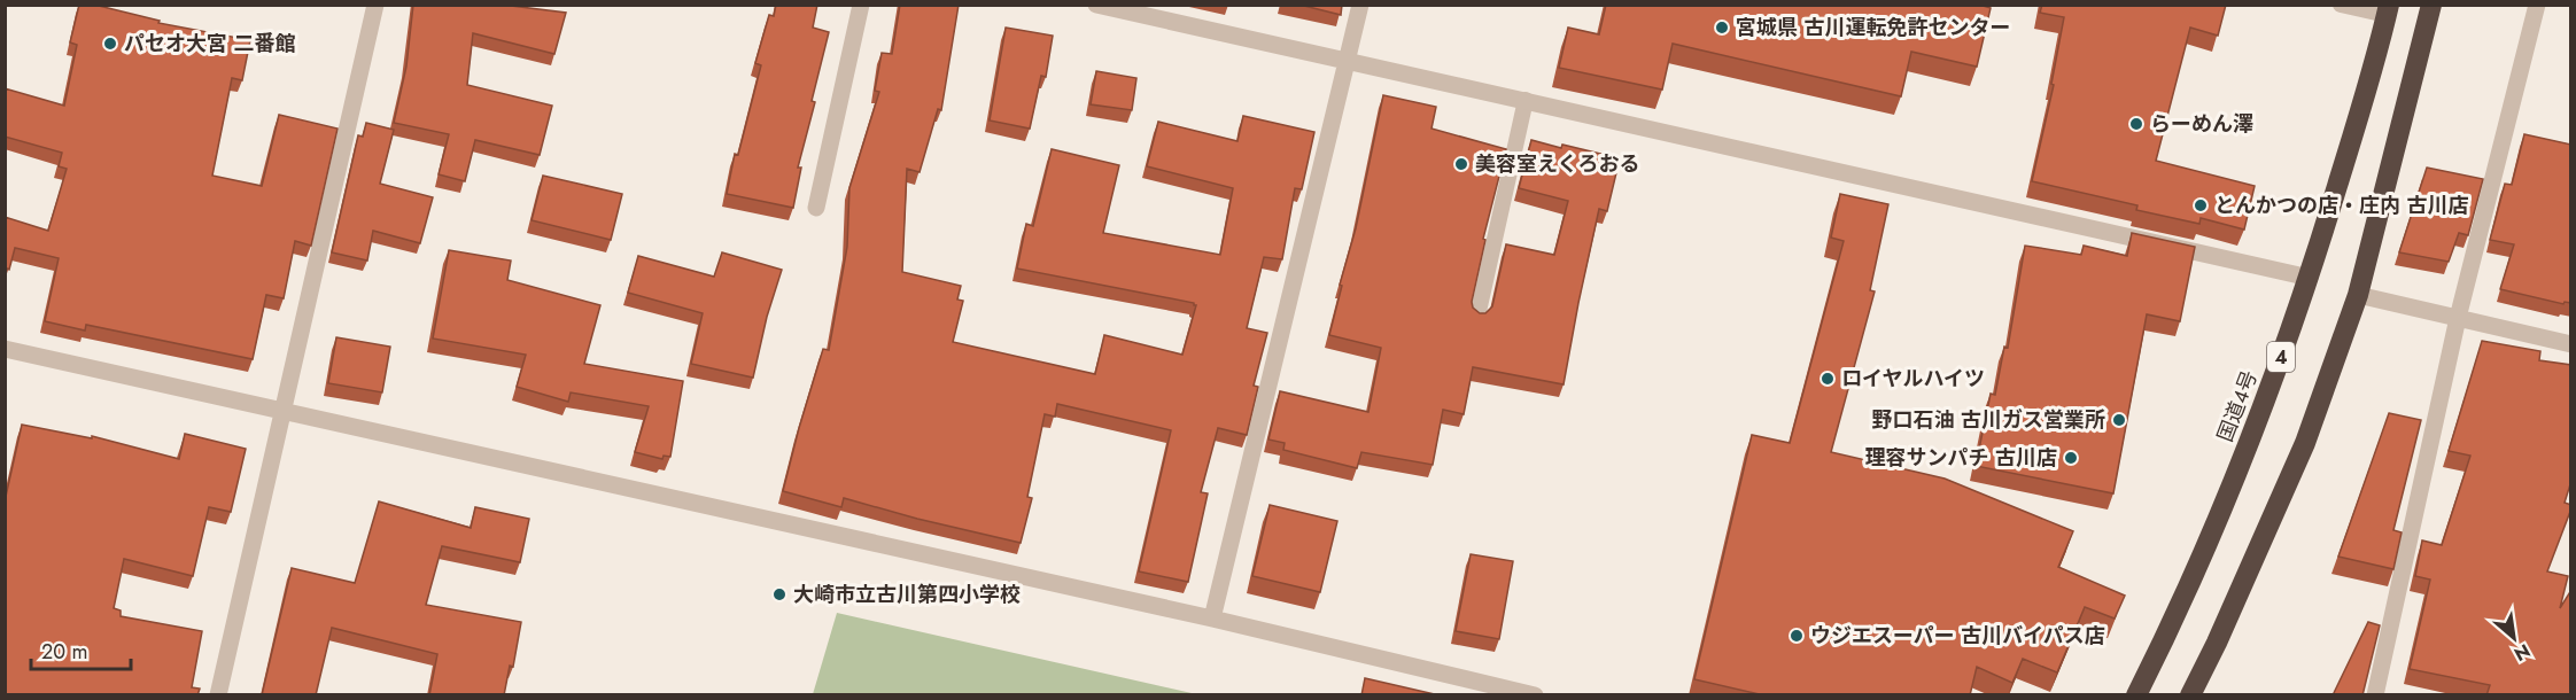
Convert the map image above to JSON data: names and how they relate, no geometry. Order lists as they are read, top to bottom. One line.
{"streets":{"highway":["4","国道4号"]},"places":["宮城県 古川運転免許センター","パセオ大宮 二番館","らーめん澤","美容室えくろおる","とんかつの店・庄内 古川店","ロイヤルハイツ","野口石油 古川ガス営業所","理容サンパチ 古川店","大崎市立古川第四小学校","ウジエスーパー 古川バイパス店"],"scale_bar":"20 m","north":"bottom right"}
